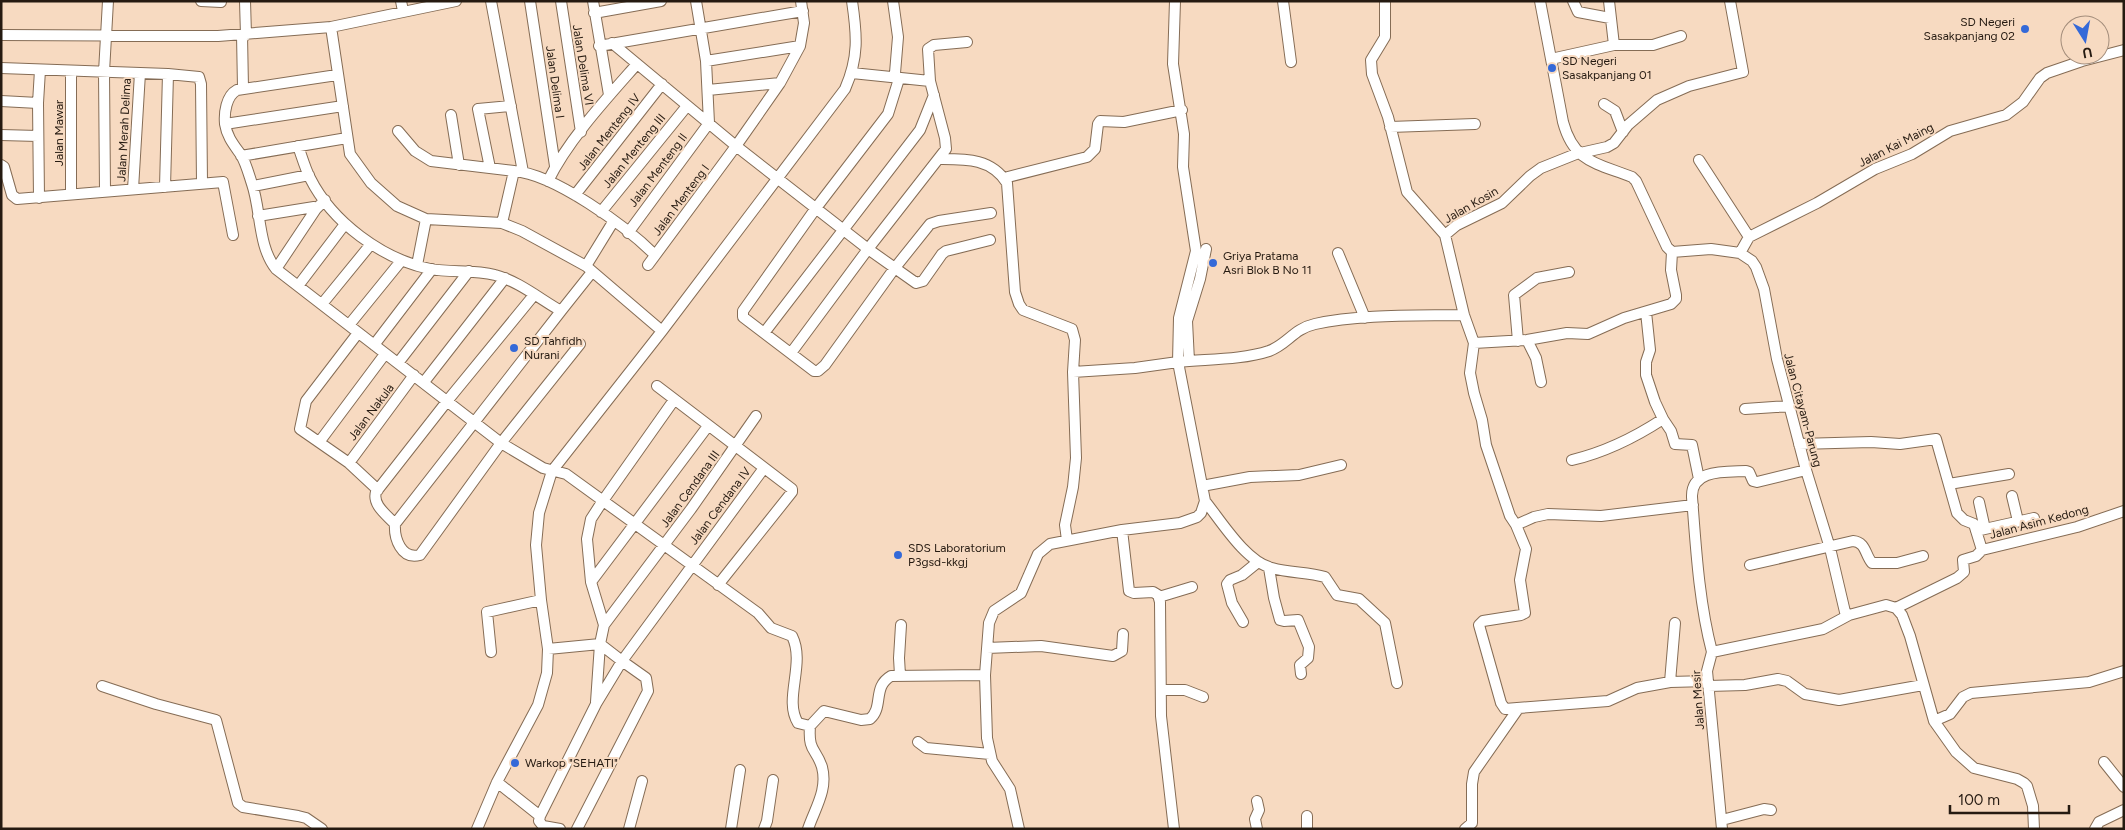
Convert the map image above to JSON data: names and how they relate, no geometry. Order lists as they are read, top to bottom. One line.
{"streets":{"street":["Jalan Delima VI","Jalan Delima I","Jalan Merah Delima","Jalan Menteng IV","Jalan Mawar","Jalan Kai Maing","Jalan Menteng III","Jalan Menteng II","Jalan Menteng I","Jalan Kosin","Jalan Citayam-Parung","Jalan Nakula","Jalan Cendana III","Jalan Cendana IV","Jalan Asim Kedong","Jalan Mesir"]},"crossings":[["Jalan Citayam-Parung","Jalan Asim Kedong"]],"places":["SD Negeri Sasakpanjang 02","SD Negeri Sasakpanjang 01","Griya Pratama Asri Blok B No 11","SD Tahfidh Nurani","SDS Laboratorium P3gsd-kkgj","Warkop \"SEHATI\""],"scale_bar":"100 m","north":"bottom"}
